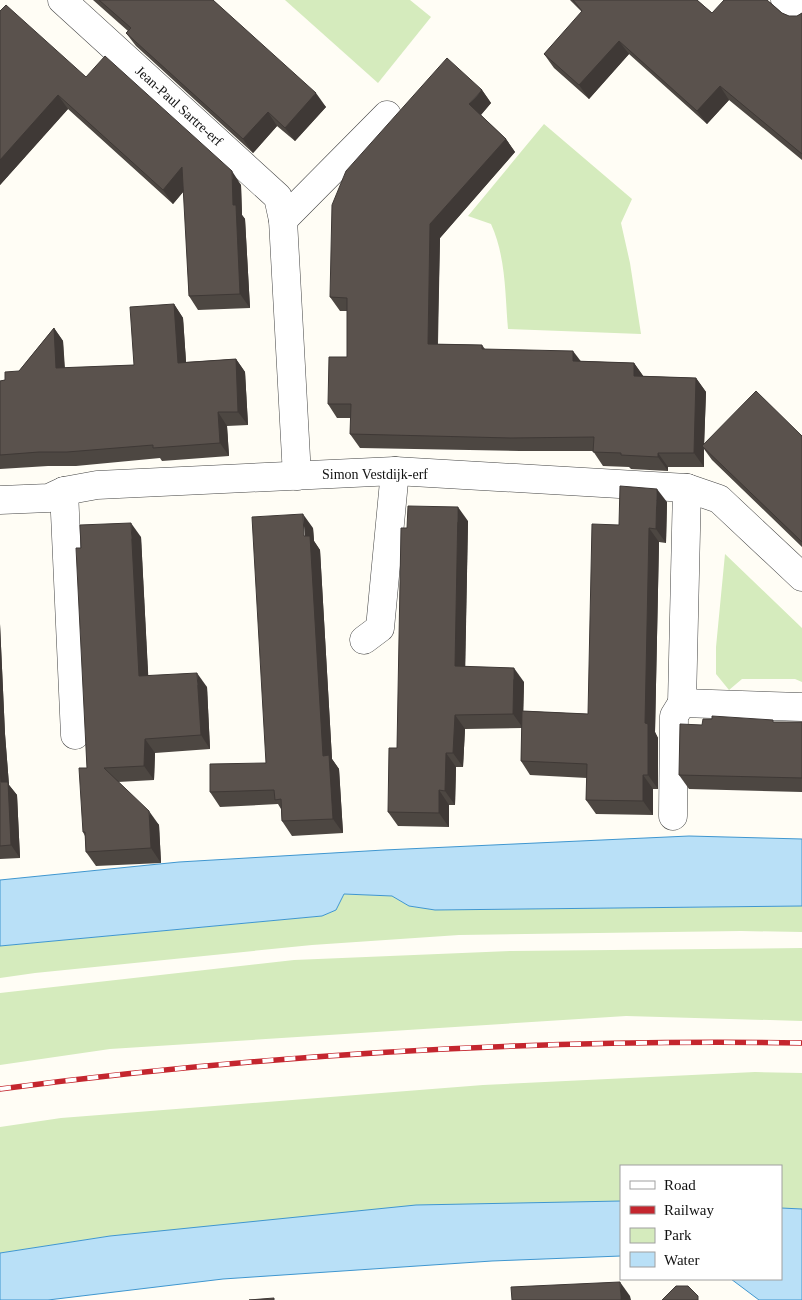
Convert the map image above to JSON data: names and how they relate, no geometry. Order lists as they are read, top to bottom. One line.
{"streets":{"street":["Jean-Paul Sartre-erf","Simon Vestdijk-erf"]},"crossings":[["Jean-Paul Sartre-erf","Simon Vestdijk-erf"]],"legend":["Road","Railway","Park","Water"]}
